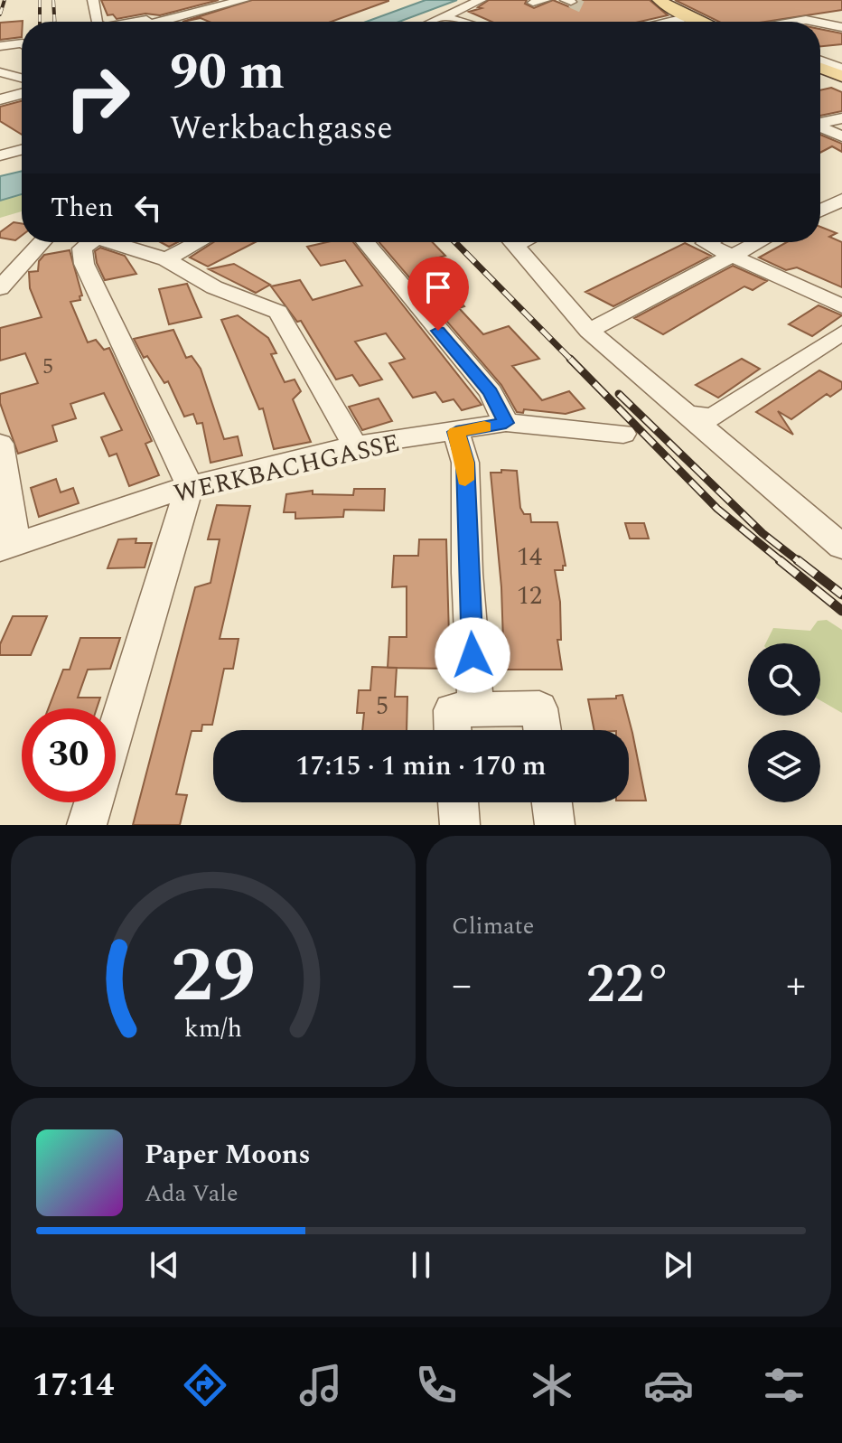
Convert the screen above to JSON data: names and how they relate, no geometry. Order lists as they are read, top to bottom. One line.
{"streets":{"street":["WERKBACHGASSE"]},"house_numbers":["5","14","12","5"],"page":{"turn":["90 m","Werkbachgasse"],"then":"Then","limit":"30","trip":"17:15 · 1 min · 170 m","tile":"Climate","heat":["−","22°","+"],"song":["Paper Moons","Ada Vale"],"tabs":"17:14","gauge":["29","km/h"]}}
